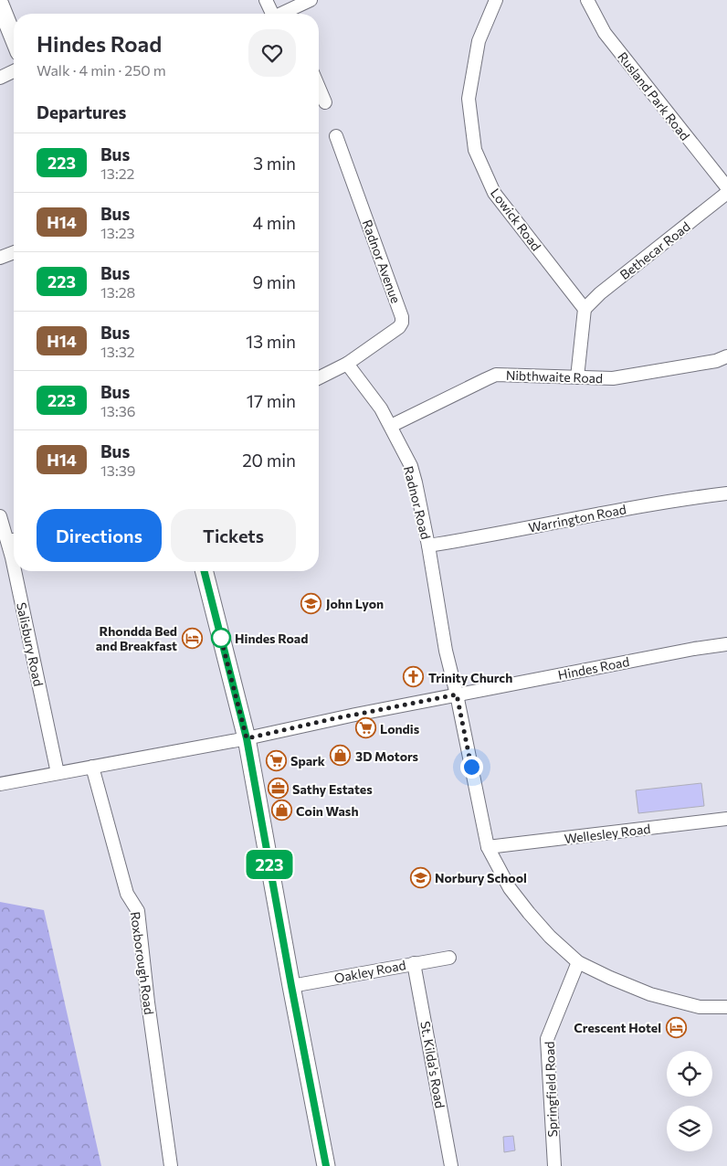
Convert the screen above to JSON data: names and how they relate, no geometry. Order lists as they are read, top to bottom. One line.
{"streets":{"street":["Rusland Park Road","Lowick Road","Bethecar Road","Radnor Avenue","Nibthwaite Road","Radnor Road","Warrington Road","Salisbury Road","Hindes Road","Wellesley Road","Roxborough Road","Oakley Road","St. Kilda's Road","Springfield Road"]},"crossings":[["Lowick Road","Bethecar Road"],["Radnor Avenue","Radnor Road"],["Nibthwaite Road","Radnor Road"],["Radnor Road","Warrington Road"],["Radnor Road","Hindes Road"],["Radnor Road","Wellesley Road"],["Radnor Road","Springfield Road"],["Salisbury Road","Hindes Road"],["Hindes Road","Roxborough Road"],["Oakley Road","St. Kilda's Road"]],"places":{"school or university":["John Lyon","Norbury School"],"hotel":["Rhondda Bed and Breakfast","Crescent Hotel"],"other":["Hindes Road"],"church":["Trinity Church"],"supermarket":["Londis","Spark"],"shop":["3D Motors","Coin Wash"],"office":["Sathy Estates"]},"lines":["bus line 223"],"page":{"on_map":"223","heading":[["Hindes Road","Walk · 4 min · 250 m"],"Departures"],"list":[{"mark":"223","name":"Bus","note":"13:22","value":"3 min"},{"mark":"H14","name":"Bus","note":"13:23","value":"4 min"},{"mark":"223","name":"Bus","note":"13:28","value":"9 min"},{"mark":"H14","name":"Bus","note":"13:32","value":"13 min"},{"mark":"223","name":"Bus","note":"13:36","value":"17 min"},{"mark":"H14","name":"Bus","note":"13:39","value":"20 min"}],"buttons":["Directions","Tickets"]}}
